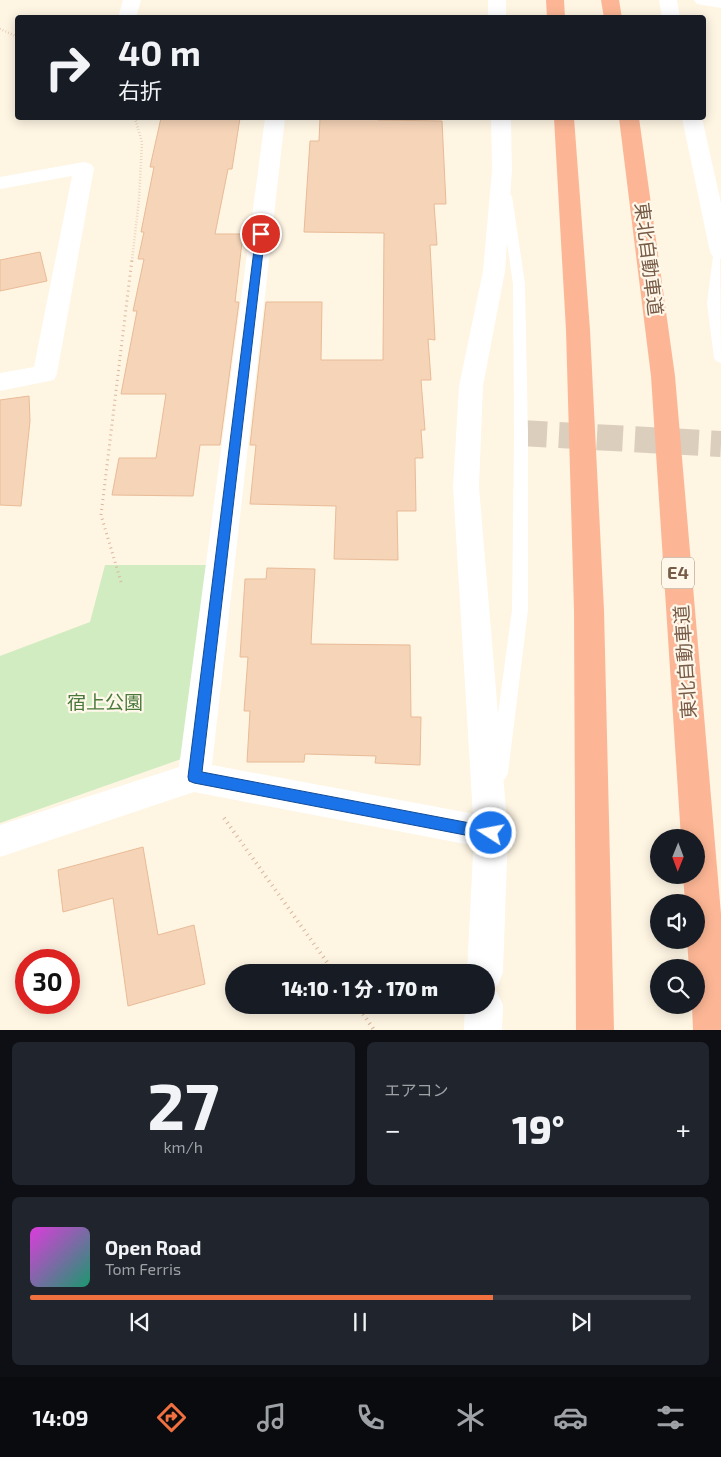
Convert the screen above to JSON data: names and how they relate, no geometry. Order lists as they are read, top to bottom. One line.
{"streets":{"highway":["東北自動車道","E4"]},"parks":["宿上公園"],"north":"bottom","page":{"turn":["40 m","右折"],"limit":"30","trip":"14:10 · 1 分 · 170 m","tile":[["27","km/h"],"エアコン"],"heat":["−","19°","+"],"song":["Open Road","Tom Ferris"],"tabs":"14:09"}}
